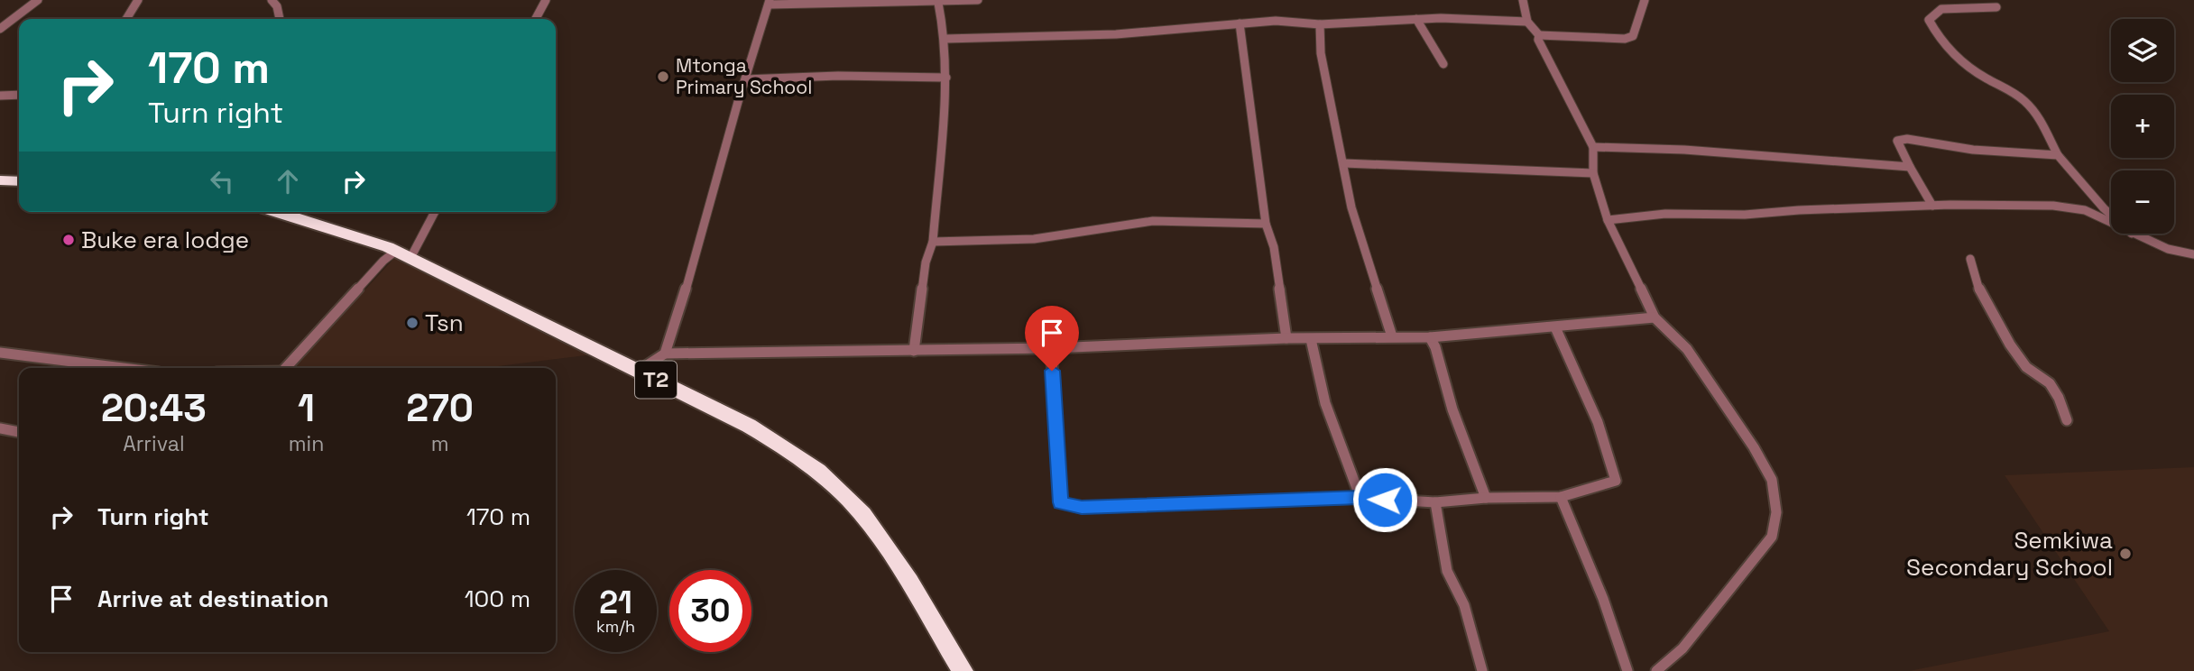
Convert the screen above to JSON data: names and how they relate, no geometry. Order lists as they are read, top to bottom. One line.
{"streets":{"highway":["T2"]},"places":["Mtonga Primary School","Buke era lodge","Tsn","Semkiwa Secondary School"],"page":{"map_buttons":["+","−"],"turn":["170 m","Turn right"],"eta":["20:43","Arrival","1","min","270","m"],"list":[{"name":"Turn right","value":"170 m"},{"name":"Arrive at destination","value":"100 m"}],"speed":"21 km/h","limit":"30"}}
